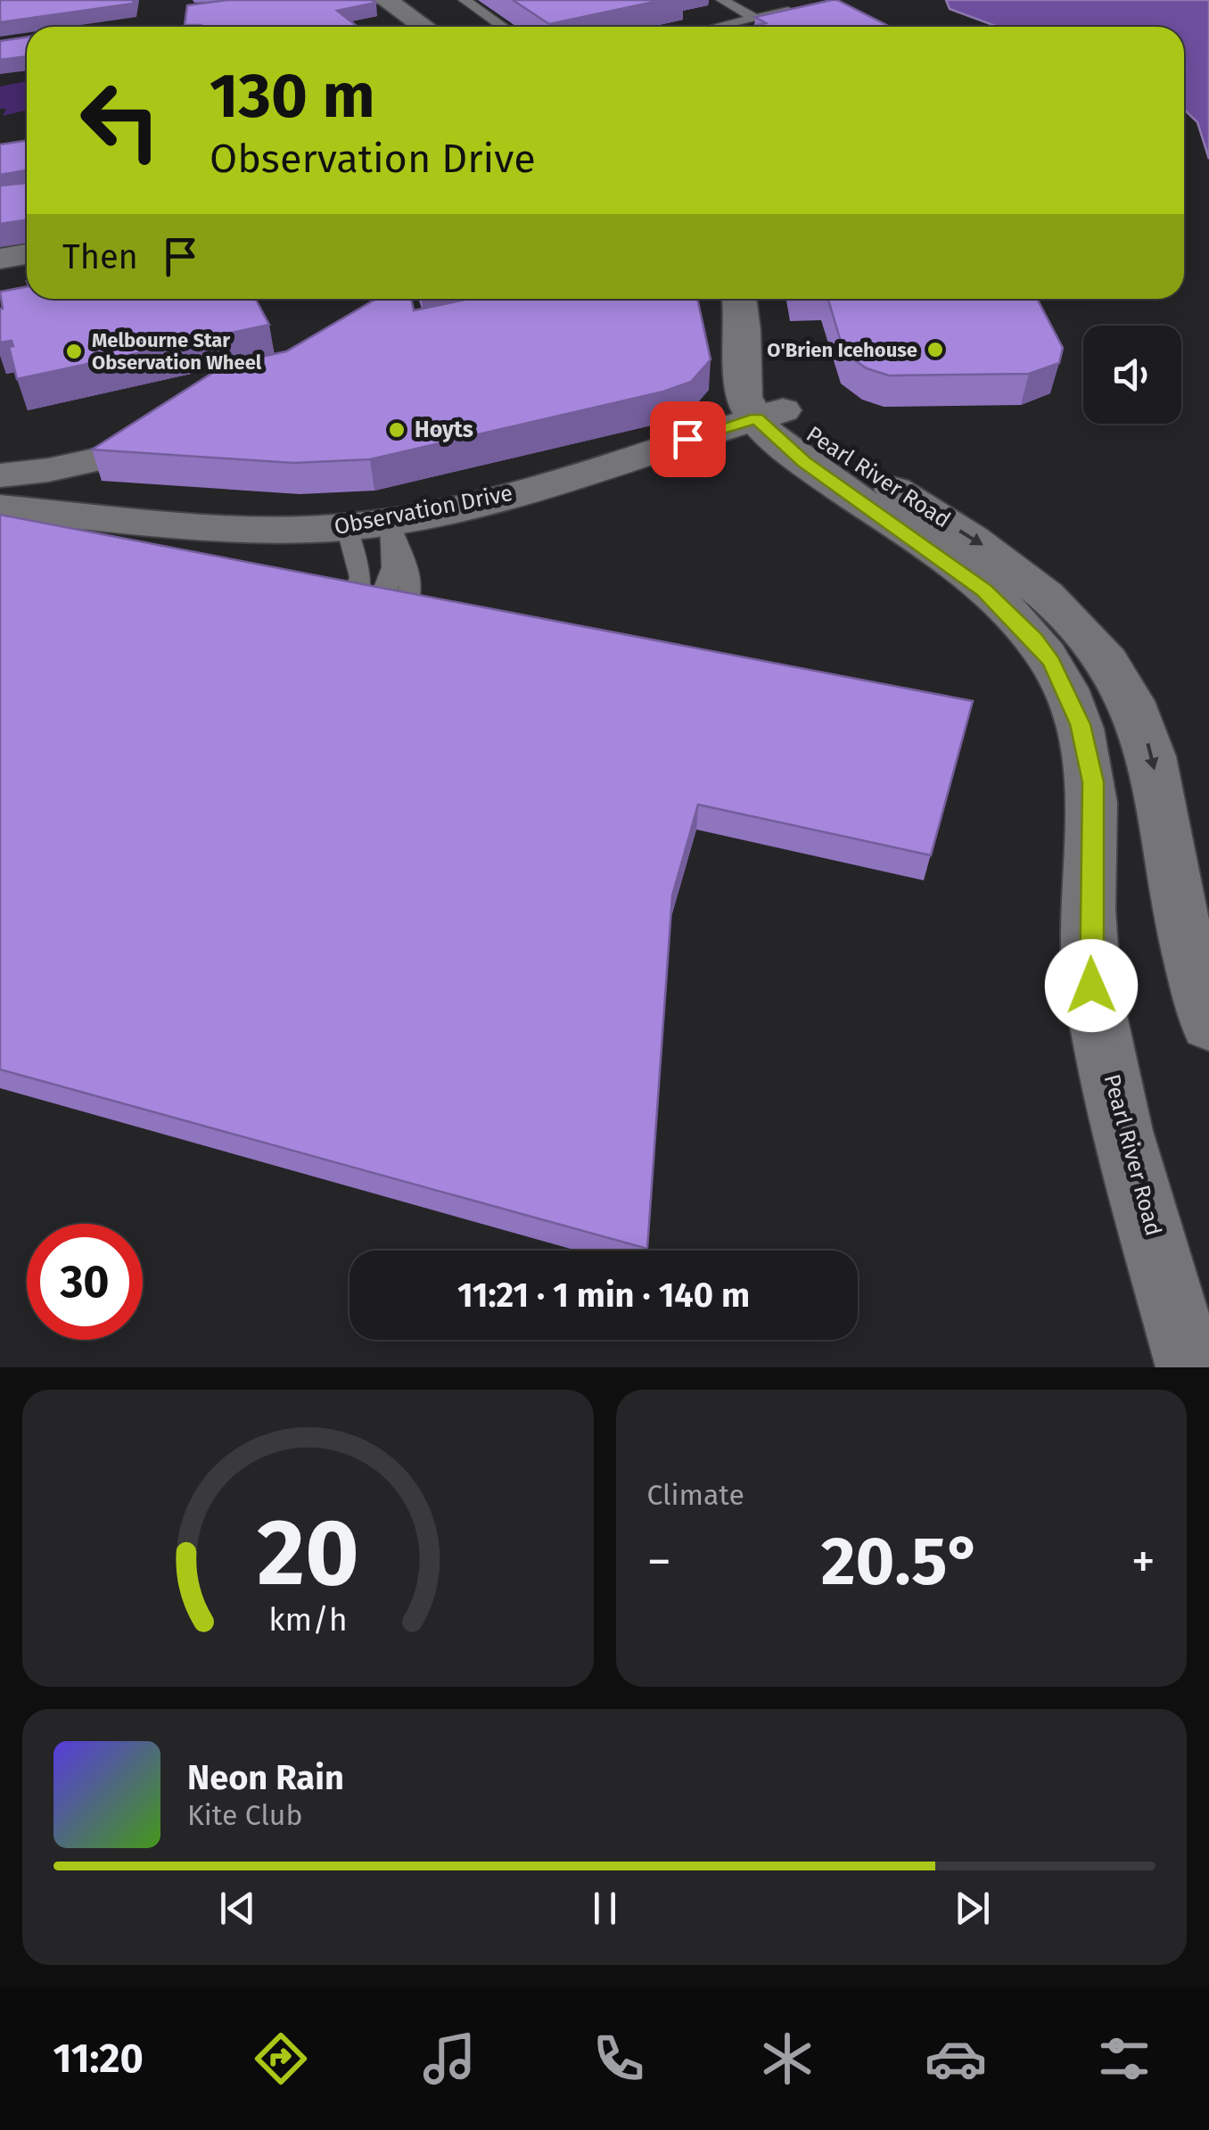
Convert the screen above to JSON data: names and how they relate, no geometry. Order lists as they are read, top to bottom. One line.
{"streets":{"street":["Pearl River Road","Observation Drive"]},"crossings":[["Pearl River Road","Observation Drive"]],"places":["O'Brien Icehouse","Melbourne Star Observation Wheel","Hoyts"],"page":{"turn":["130 m","Observation Drive"],"then":"Then","limit":"30","trip":"11:21 · 1 min · 140 m","tile":"Climate","heat":["−","20.5°","+"],"song":["Neon Rain","Kite Club"],"tabs":"11:20","gauge":["20","km/h"]}}
